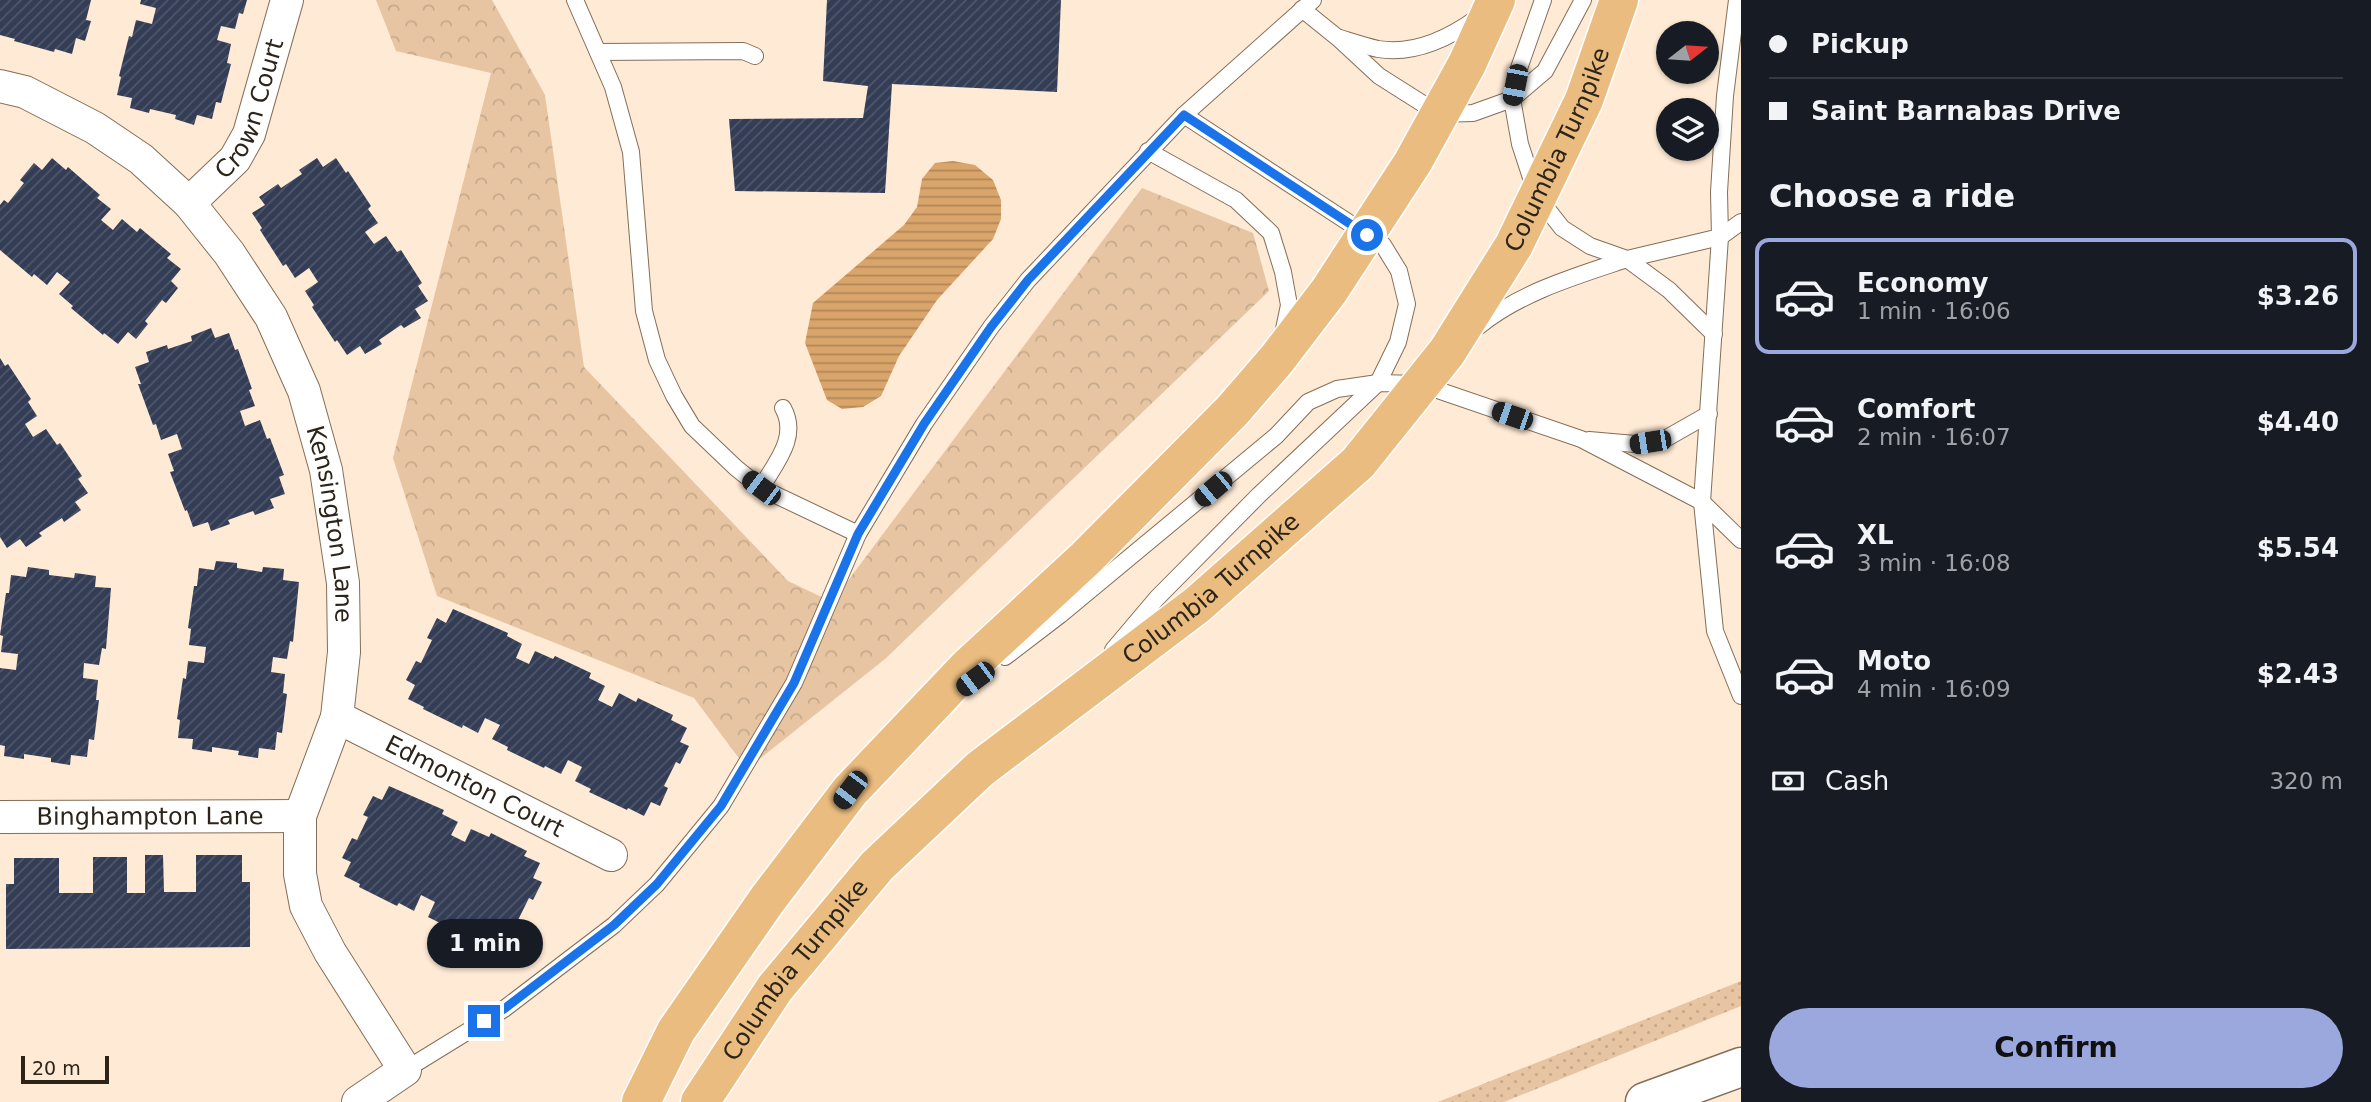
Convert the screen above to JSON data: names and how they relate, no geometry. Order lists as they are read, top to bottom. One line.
{"streets":{"main road":["Columbia Turnpike"],"street":["Crown Court","Kensington Lane","Edmonton Court","Binghampton Lane"]},"crossings":[["Crown Court","Kensington Lane"],["Kensington Lane","Edmonton Court"],["Kensington Lane","Binghampton Lane"]],"scale_bar":"20 m","north":"right","page":{"banner":["Pickup","Saint Barnabas Drive"],"heading":"Choose a ride","list":[{"name":"Economy","note":"1 min · 16:06","value":"$3.26"},{"name":"Comfort","note":"2 min · 16:07","value":"$4.40"},{"name":"XL","note":"3 min · 16:08","value":"$5.54"},{"name":"Moto","note":"4 min · 16:09","value":"$2.43"}],"pay":["Cash","320 m"],"bubble":"1 min","buttons":"Confirm","scale":"20 m"}}
